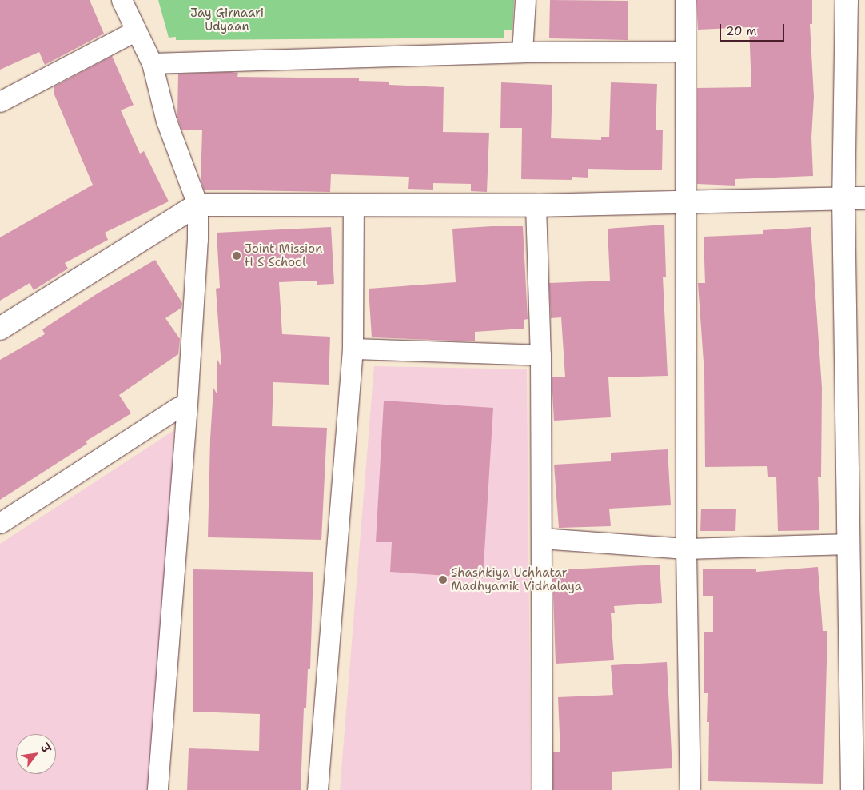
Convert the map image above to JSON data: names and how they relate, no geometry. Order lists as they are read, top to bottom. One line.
{"parks":["Jay Girnaari Udyaan"],"places":["Joint Mission H S School","Shashkiya Uchhatar Madhyamik Vidhalaya"],"scale_bar":"20 m","north":"top right"}
